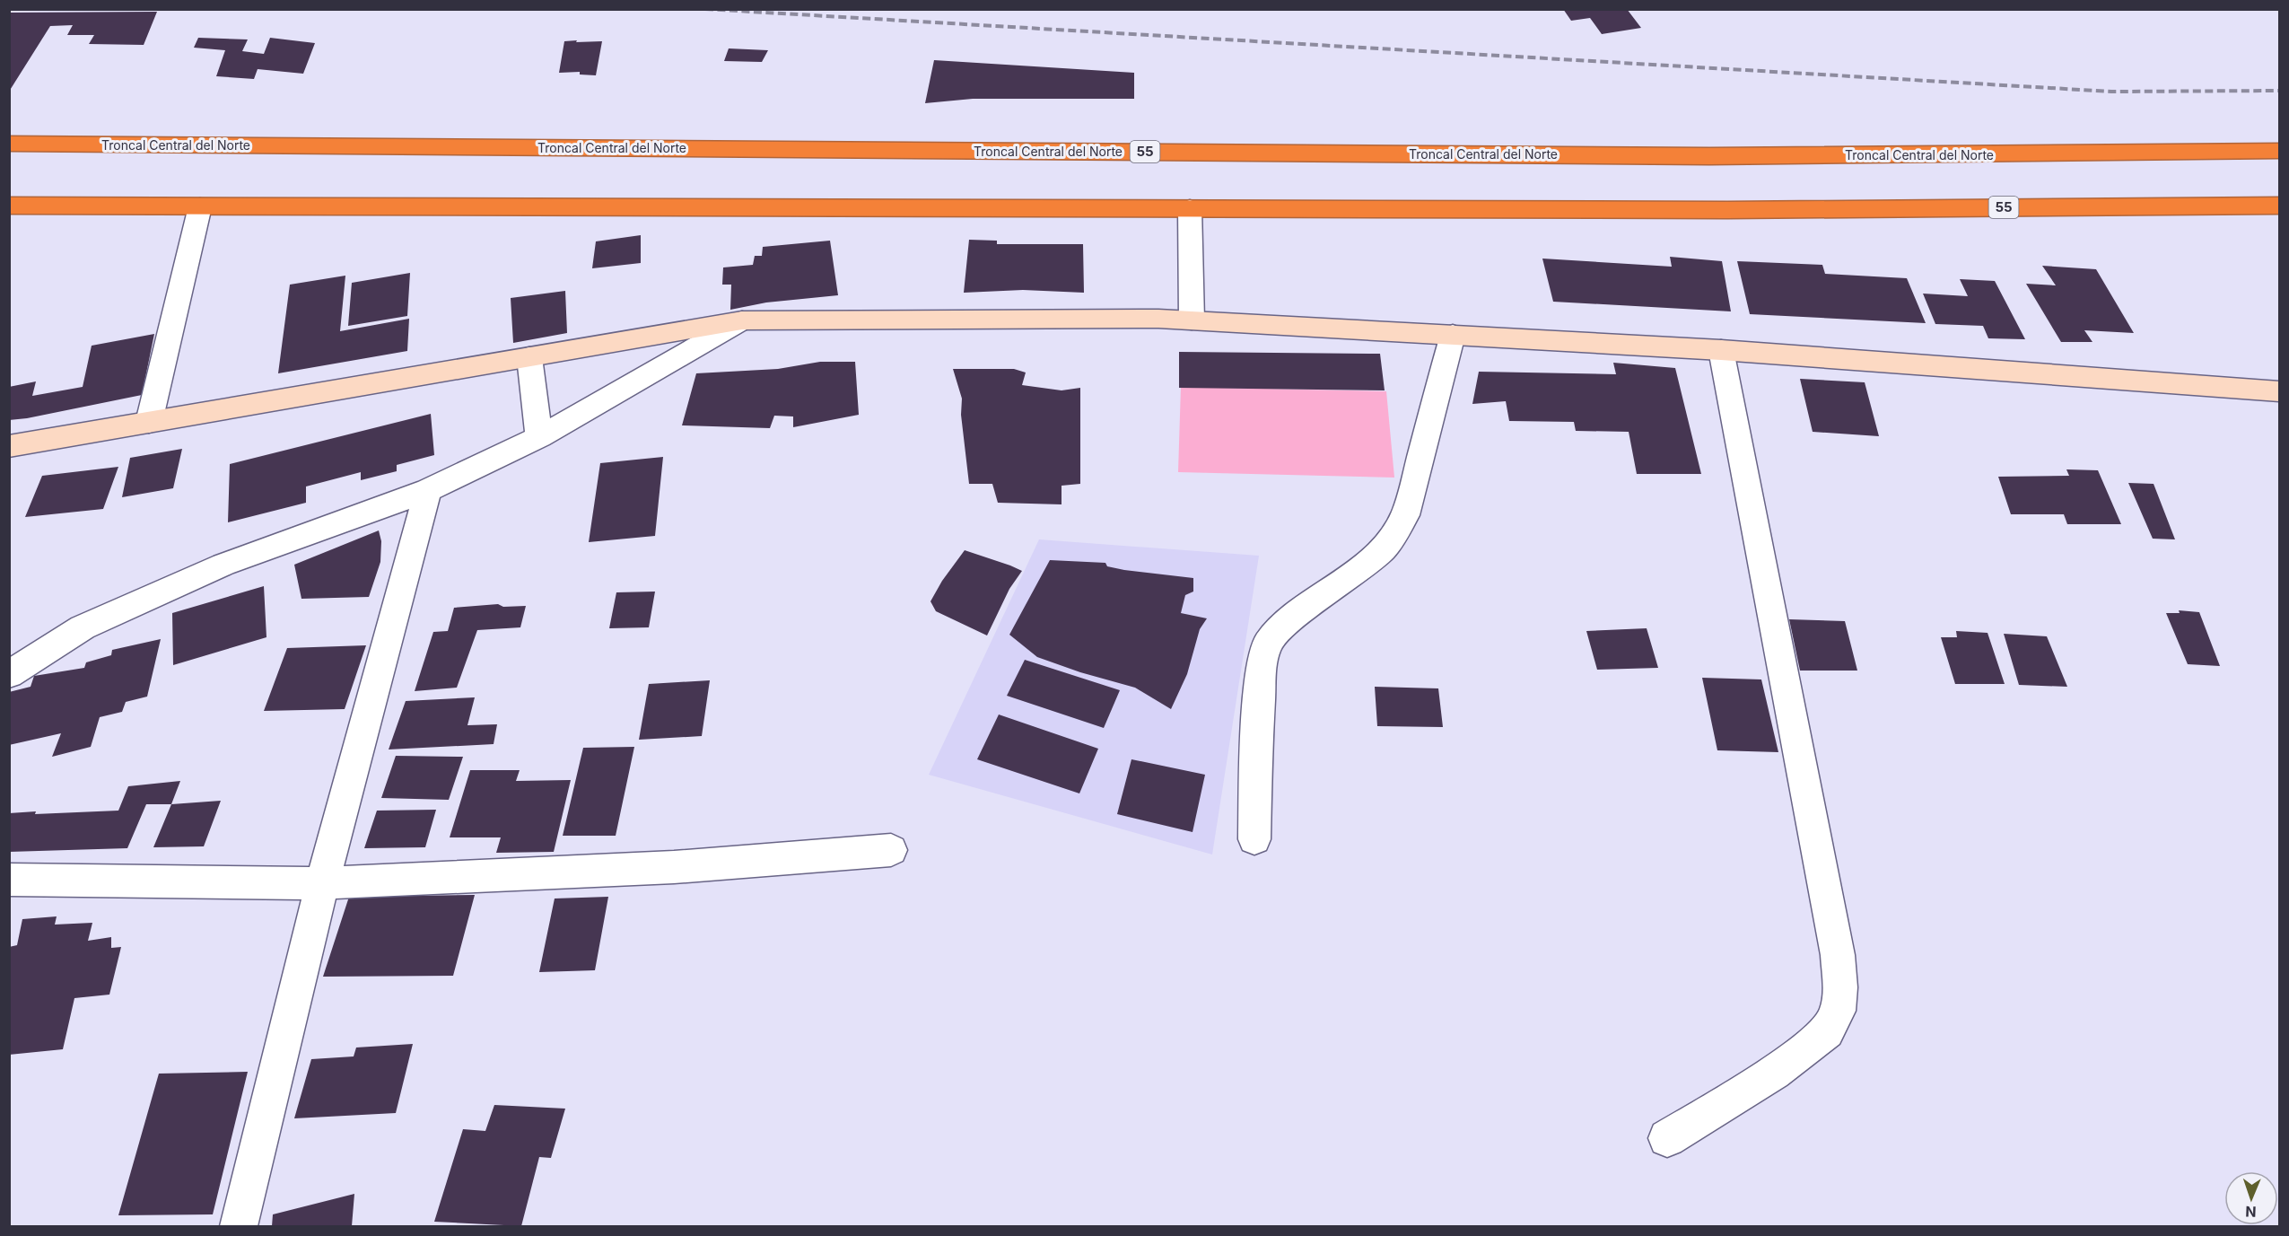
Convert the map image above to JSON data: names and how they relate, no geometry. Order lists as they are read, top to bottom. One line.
{"streets":{"highway":["Troncal Central del Norte","55"]},"north":"bottom"}
